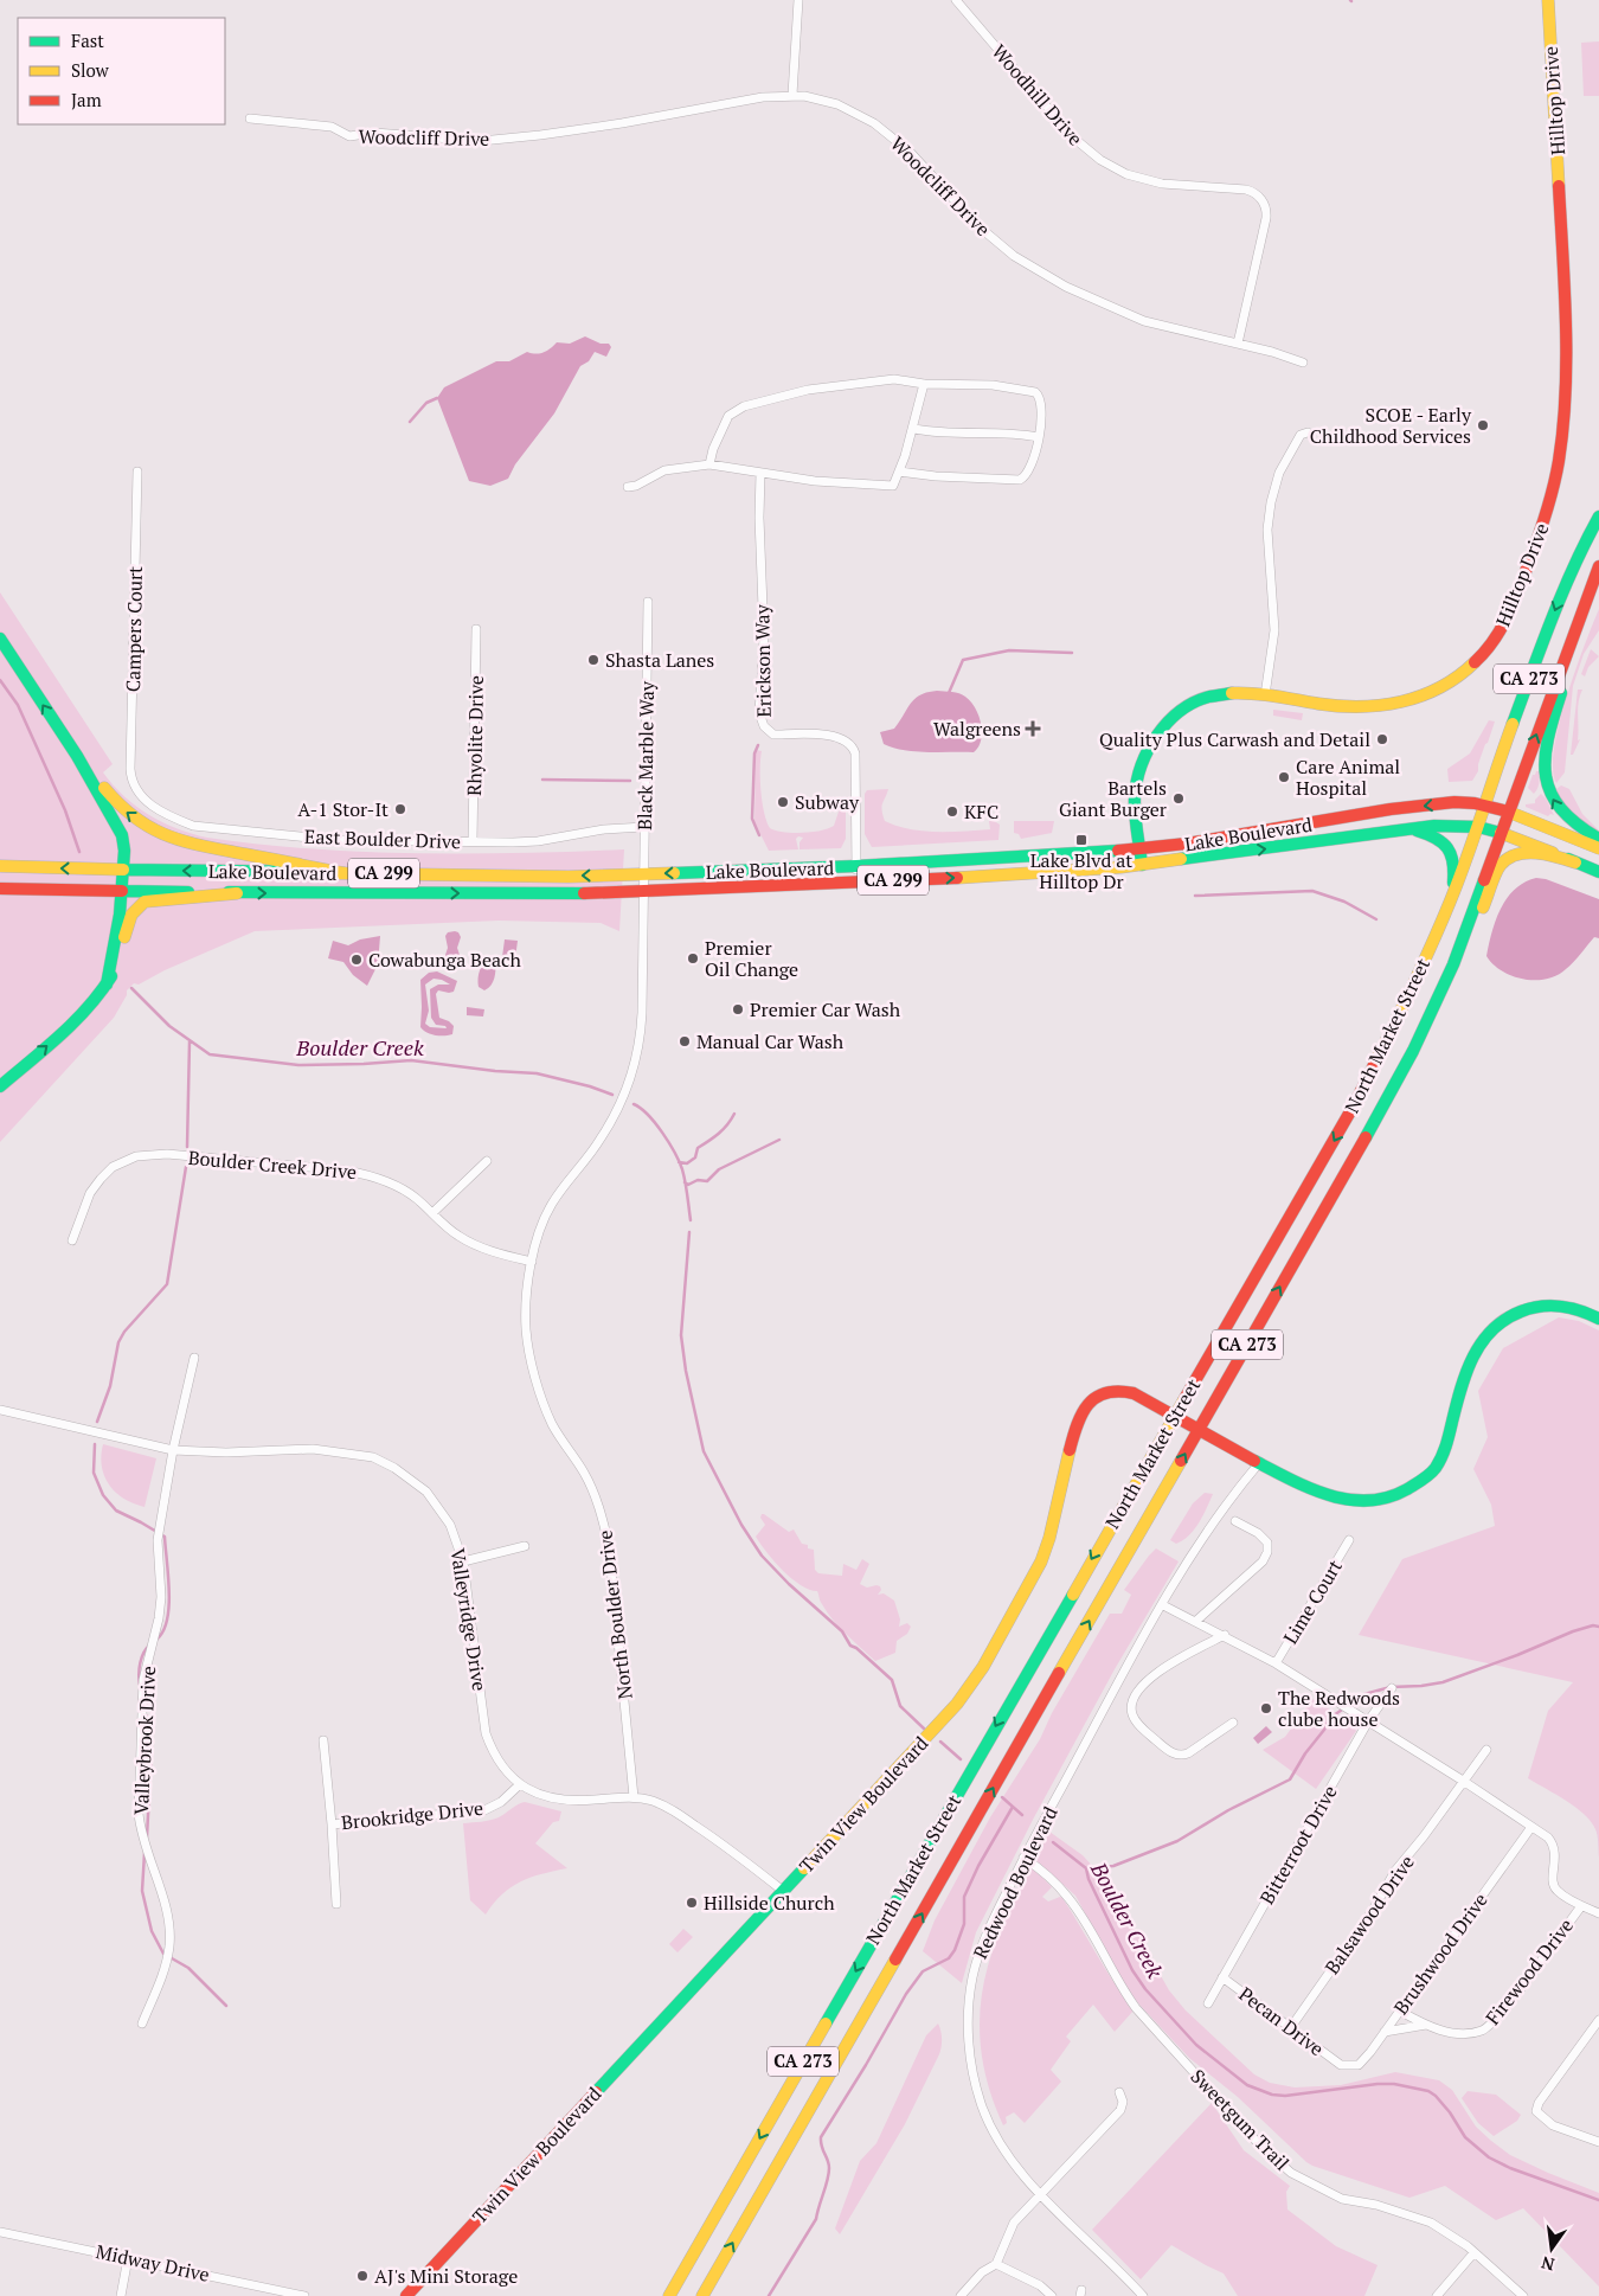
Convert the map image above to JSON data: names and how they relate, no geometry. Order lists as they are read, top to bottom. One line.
{"streets":{"main road":["Hilltop Drive","CA 273","Lake Boulevard","CA 299","North Market Street","Twin View Boulevard"],"street":["Woodhill Drive","Woodcliff Drive","Campers Court","Erickson Way","Rhyolite Drive","Black Marble Way","East Boulder Drive","Boulder Creek Drive","Lime Court","North Boulder Drive","Valleyridge Drive","Valleybrook Drive","Brookridge Drive","Bitterroot Drive","Redwood Boulevard","Balsawood Drive","Brushwood Drive","Firewood Drive","Pecan Drive","Sweetgum Trail","Midway Drive"]},"crossings":[["Woodhill Drive","Woodcliff Drive"],["Hilltop Drive","Lake Boulevard"],["Campers Court","East Boulder Drive"],["Erickson Way","Lake Boulevard"],["Rhyolite Drive","East Boulder Drive"],["Black Marble Way","Lake Boulevard"],["Black Marble Way","East Boulder Drive"],["Black Marble Way","North Boulder Drive"],["Lake Boulevard","North Market Street"],["Lake Boulevard","North Boulder Drive"],["North Market Street","Twin View Boulevard"],["Boulder Creek Drive","North Boulder Drive"],["North Boulder Drive","Valleyridge Drive"],["Valleyridge Drive","Valleybrook Drive"],["Valleyridge Drive","Twin View Boulevard"],["Valleyridge Drive","Brookridge Drive"],["Twin View Boulevard","Redwood Boulevard"],["Bitterroot Drive","Pecan Drive"],["Redwood Boulevard","Sweetgum Trail"],["Balsawood Drive","Pecan Drive"],["Brushwood Drive","Pecan Drive"]],"water":["Boulder Creek"],"places":{"other":["SCOE - Early Childhood Services","Shasta Lanes","Quality Plus Carwash and Detail","Care Animal Hospital","Bartels Giant Burger","Subway","A-1 Stor-It","KFC","Premier Oil Change","Cowabunga Beach","Premier Car Wash","Manual Car Wash","The Redwoods clube house","Hillside Church","AJ's Mini Storage"],"health":["Walgreens"],"transit":["Lake Blvd at Hilltop Dr"]},"legend":["Fast","Slow","Jam"],"north":"bottom"}
